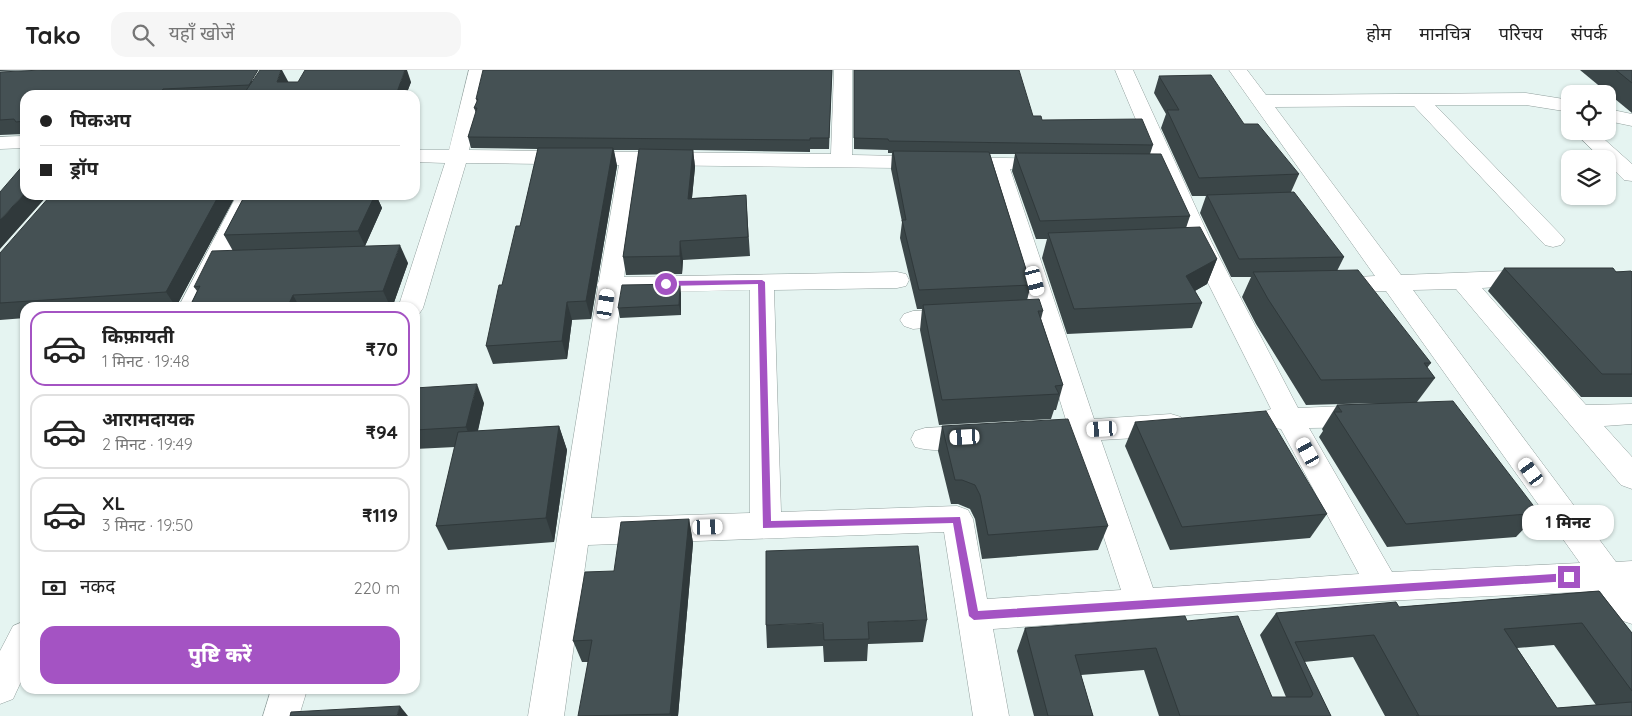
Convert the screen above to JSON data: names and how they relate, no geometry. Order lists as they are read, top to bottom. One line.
{"page":{"header":"Tako","search":"यहाँ खोजें","nav":["होम","मानचित्र","परिचय","संपर्क"],"banner":["पिकअप","ड्रॉप"],"list":[{"name":"किफ़ायती","note":"1 मिनट · 19:48","value":"₹70"},{"name":"आरामदायक","note":"2 मिनट · 19:49","value":"₹94"},{"name":"XL","note":"3 मिनट · 19:50","value":"₹119"}],"bubble":"1 मिनट","pay":["नकद","220 m"],"buttons":"पुष्टि करें"}}
